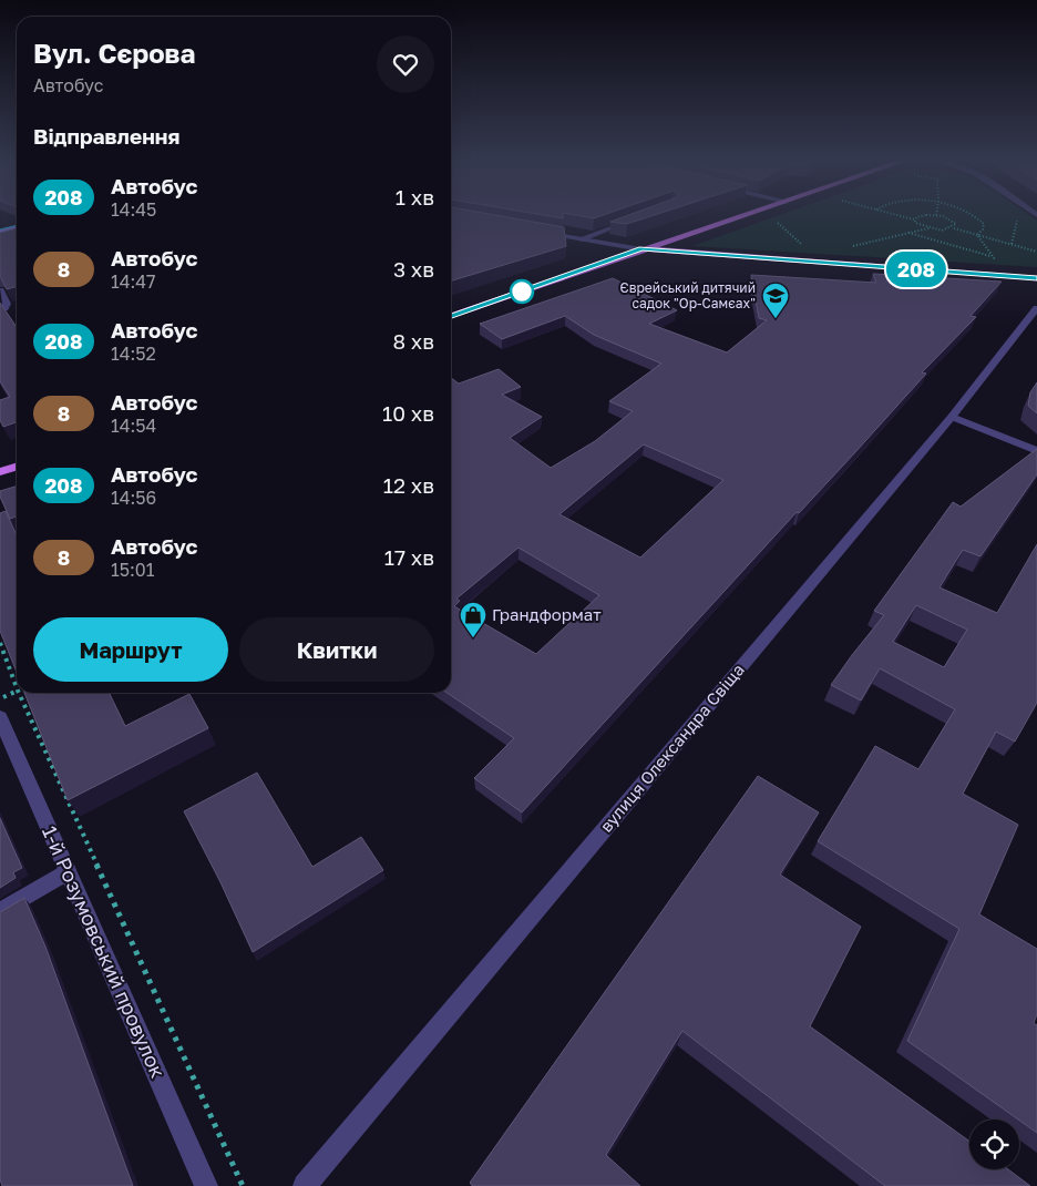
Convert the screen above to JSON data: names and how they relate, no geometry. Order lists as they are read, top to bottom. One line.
{"streets":{"street":["вулиця Олександра Свіща","1-й Розумовський провулок"]},"places":{"school or university":["Єврейський дитячий садок \"Ор-Самєах\""],"shop":["Грандформат"]},"lines":["bus line 208"],"page":{"on_map":"208","heading":[["Вул. Сєрова","Автобус"],"Відправлення"],"list":[{"mark":"208","name":"Автобус","note":"14:45","value":"1 хв"},{"mark":"8","name":"Автобус","note":"14:47","value":"3 хв"},{"mark":"208","name":"Автобус","note":"14:52","value":"8 хв"},{"mark":"8","name":"Автобус","note":"14:54","value":"10 хв"},{"mark":"208","name":"Автобус","note":"14:56","value":"12 хв"},{"mark":"8","name":"Автобус","note":"15:01","value":"17 хв"}],"buttons":["Маршрут","Квитки"]}}
